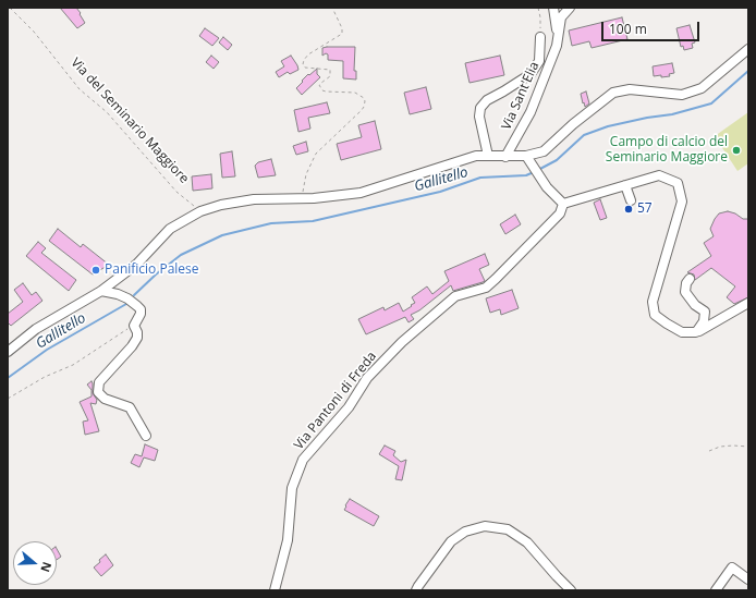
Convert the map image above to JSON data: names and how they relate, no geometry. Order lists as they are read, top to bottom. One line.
{"streets":{"street":["Via Sant'Elia","Via Pantoni di Freda"],"path":["Via del Seminario Maggiore"]},"water":["Gallitello"],"places":["Campo di calcio del Seminario Maggiore","57","Panificio Palese"],"scale_bar":"100 m","north":"right"}
